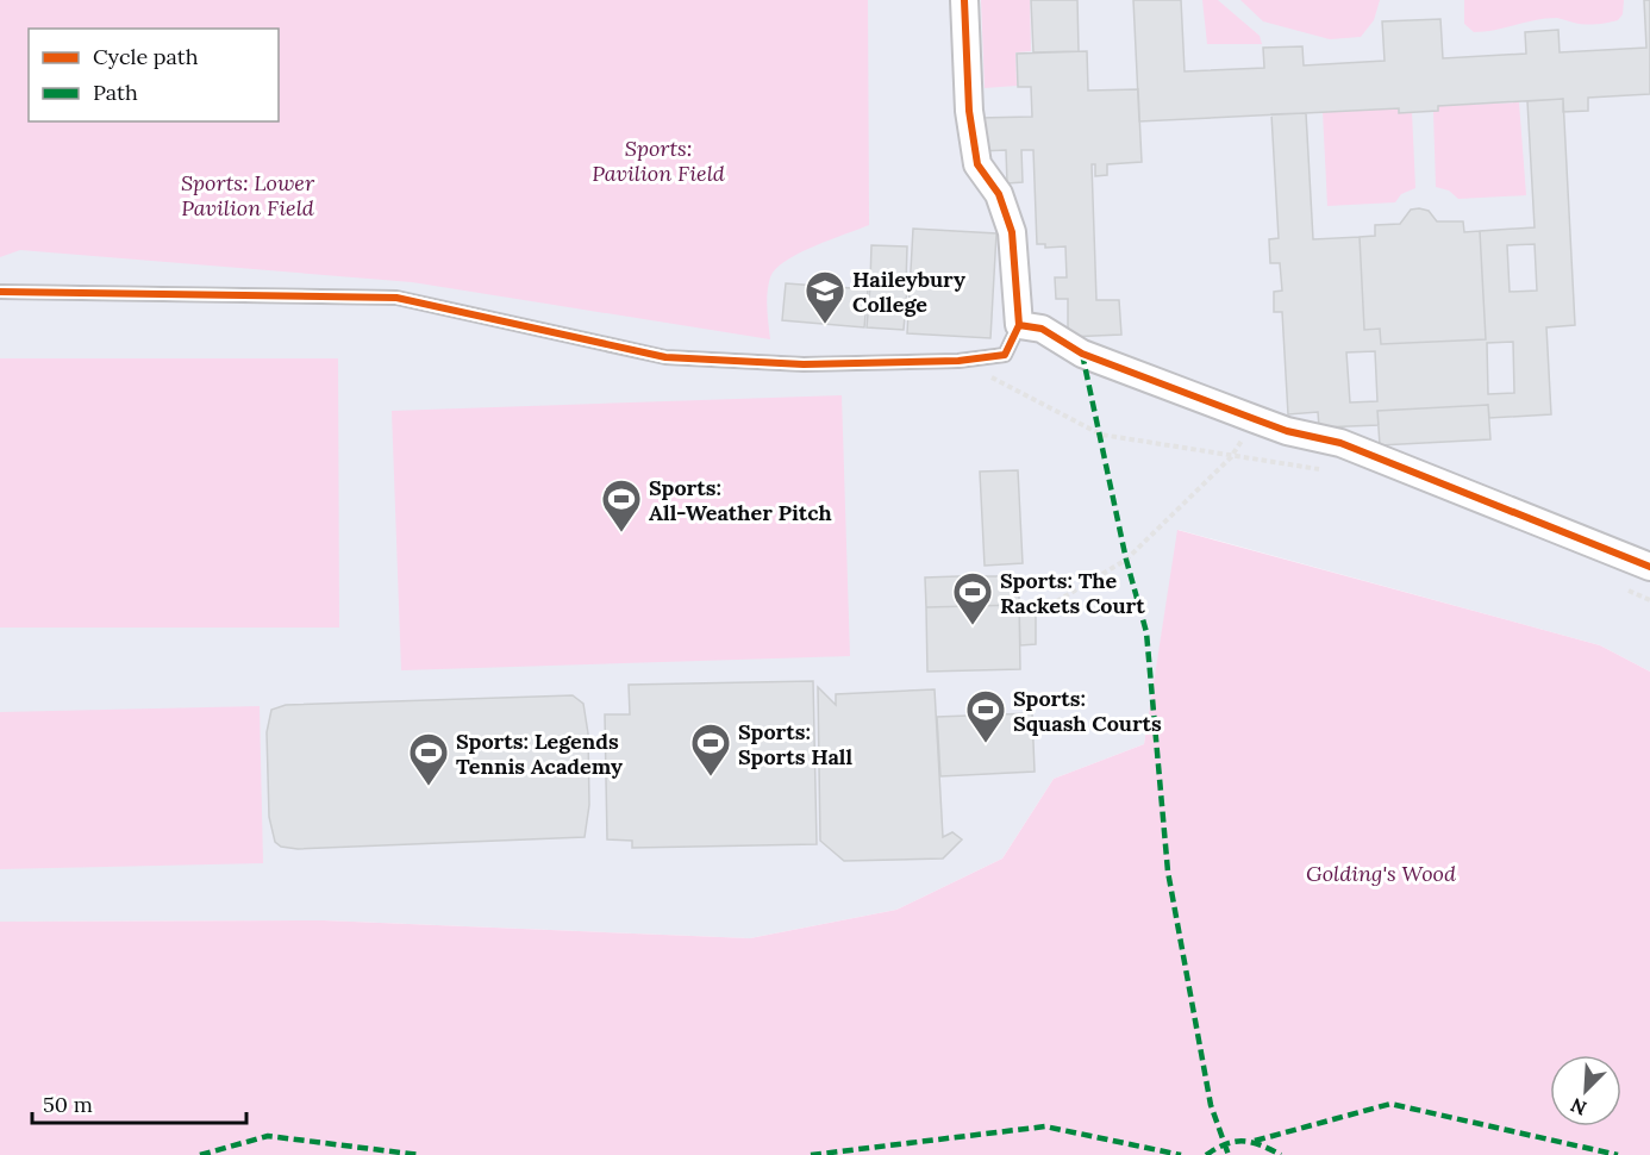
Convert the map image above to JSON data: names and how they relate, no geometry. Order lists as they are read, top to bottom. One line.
{"parks":["Sports: Pavilion Field","Sports: Lower Pavilion Field","Golding's Wood"],"places":{"school or university":["Haileybury College"],"sports":["Sports: All-Weather Pitch","Sports: The Rackets Court","Sports: Squash Courts","Sports: Sports Hall","Sports: Legends Tennis Academy"]},"legend":["Cycle path","Path"],"scale_bar":"50 m","north":"bottom left"}
